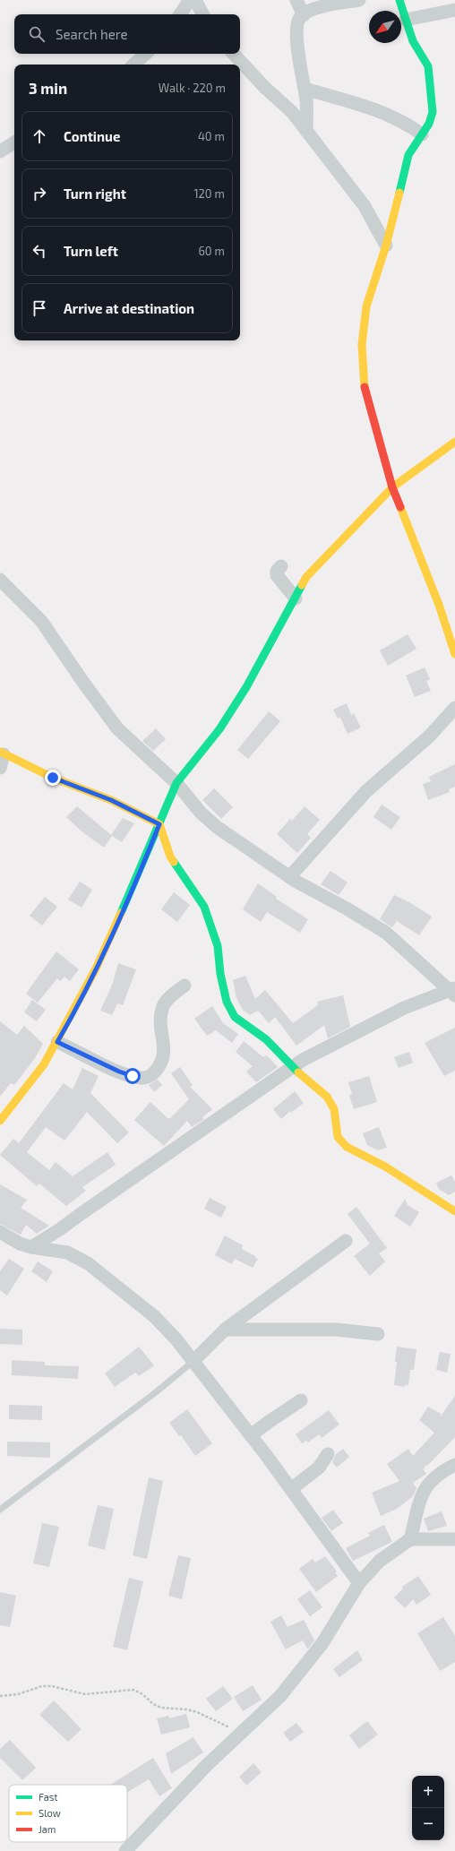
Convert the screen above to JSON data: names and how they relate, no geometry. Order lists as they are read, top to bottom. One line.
{"legend":["Fast","Slow","Jam"],"north":"bottom left","page":{"search":"Search here","heading":["3 min","Walk · 220 m"],"list":[["Continue","40 m"],["Turn right","120 m"],["Turn left","60 m"],"Arrive at destination"],"map_buttons":["+","−"]}}
